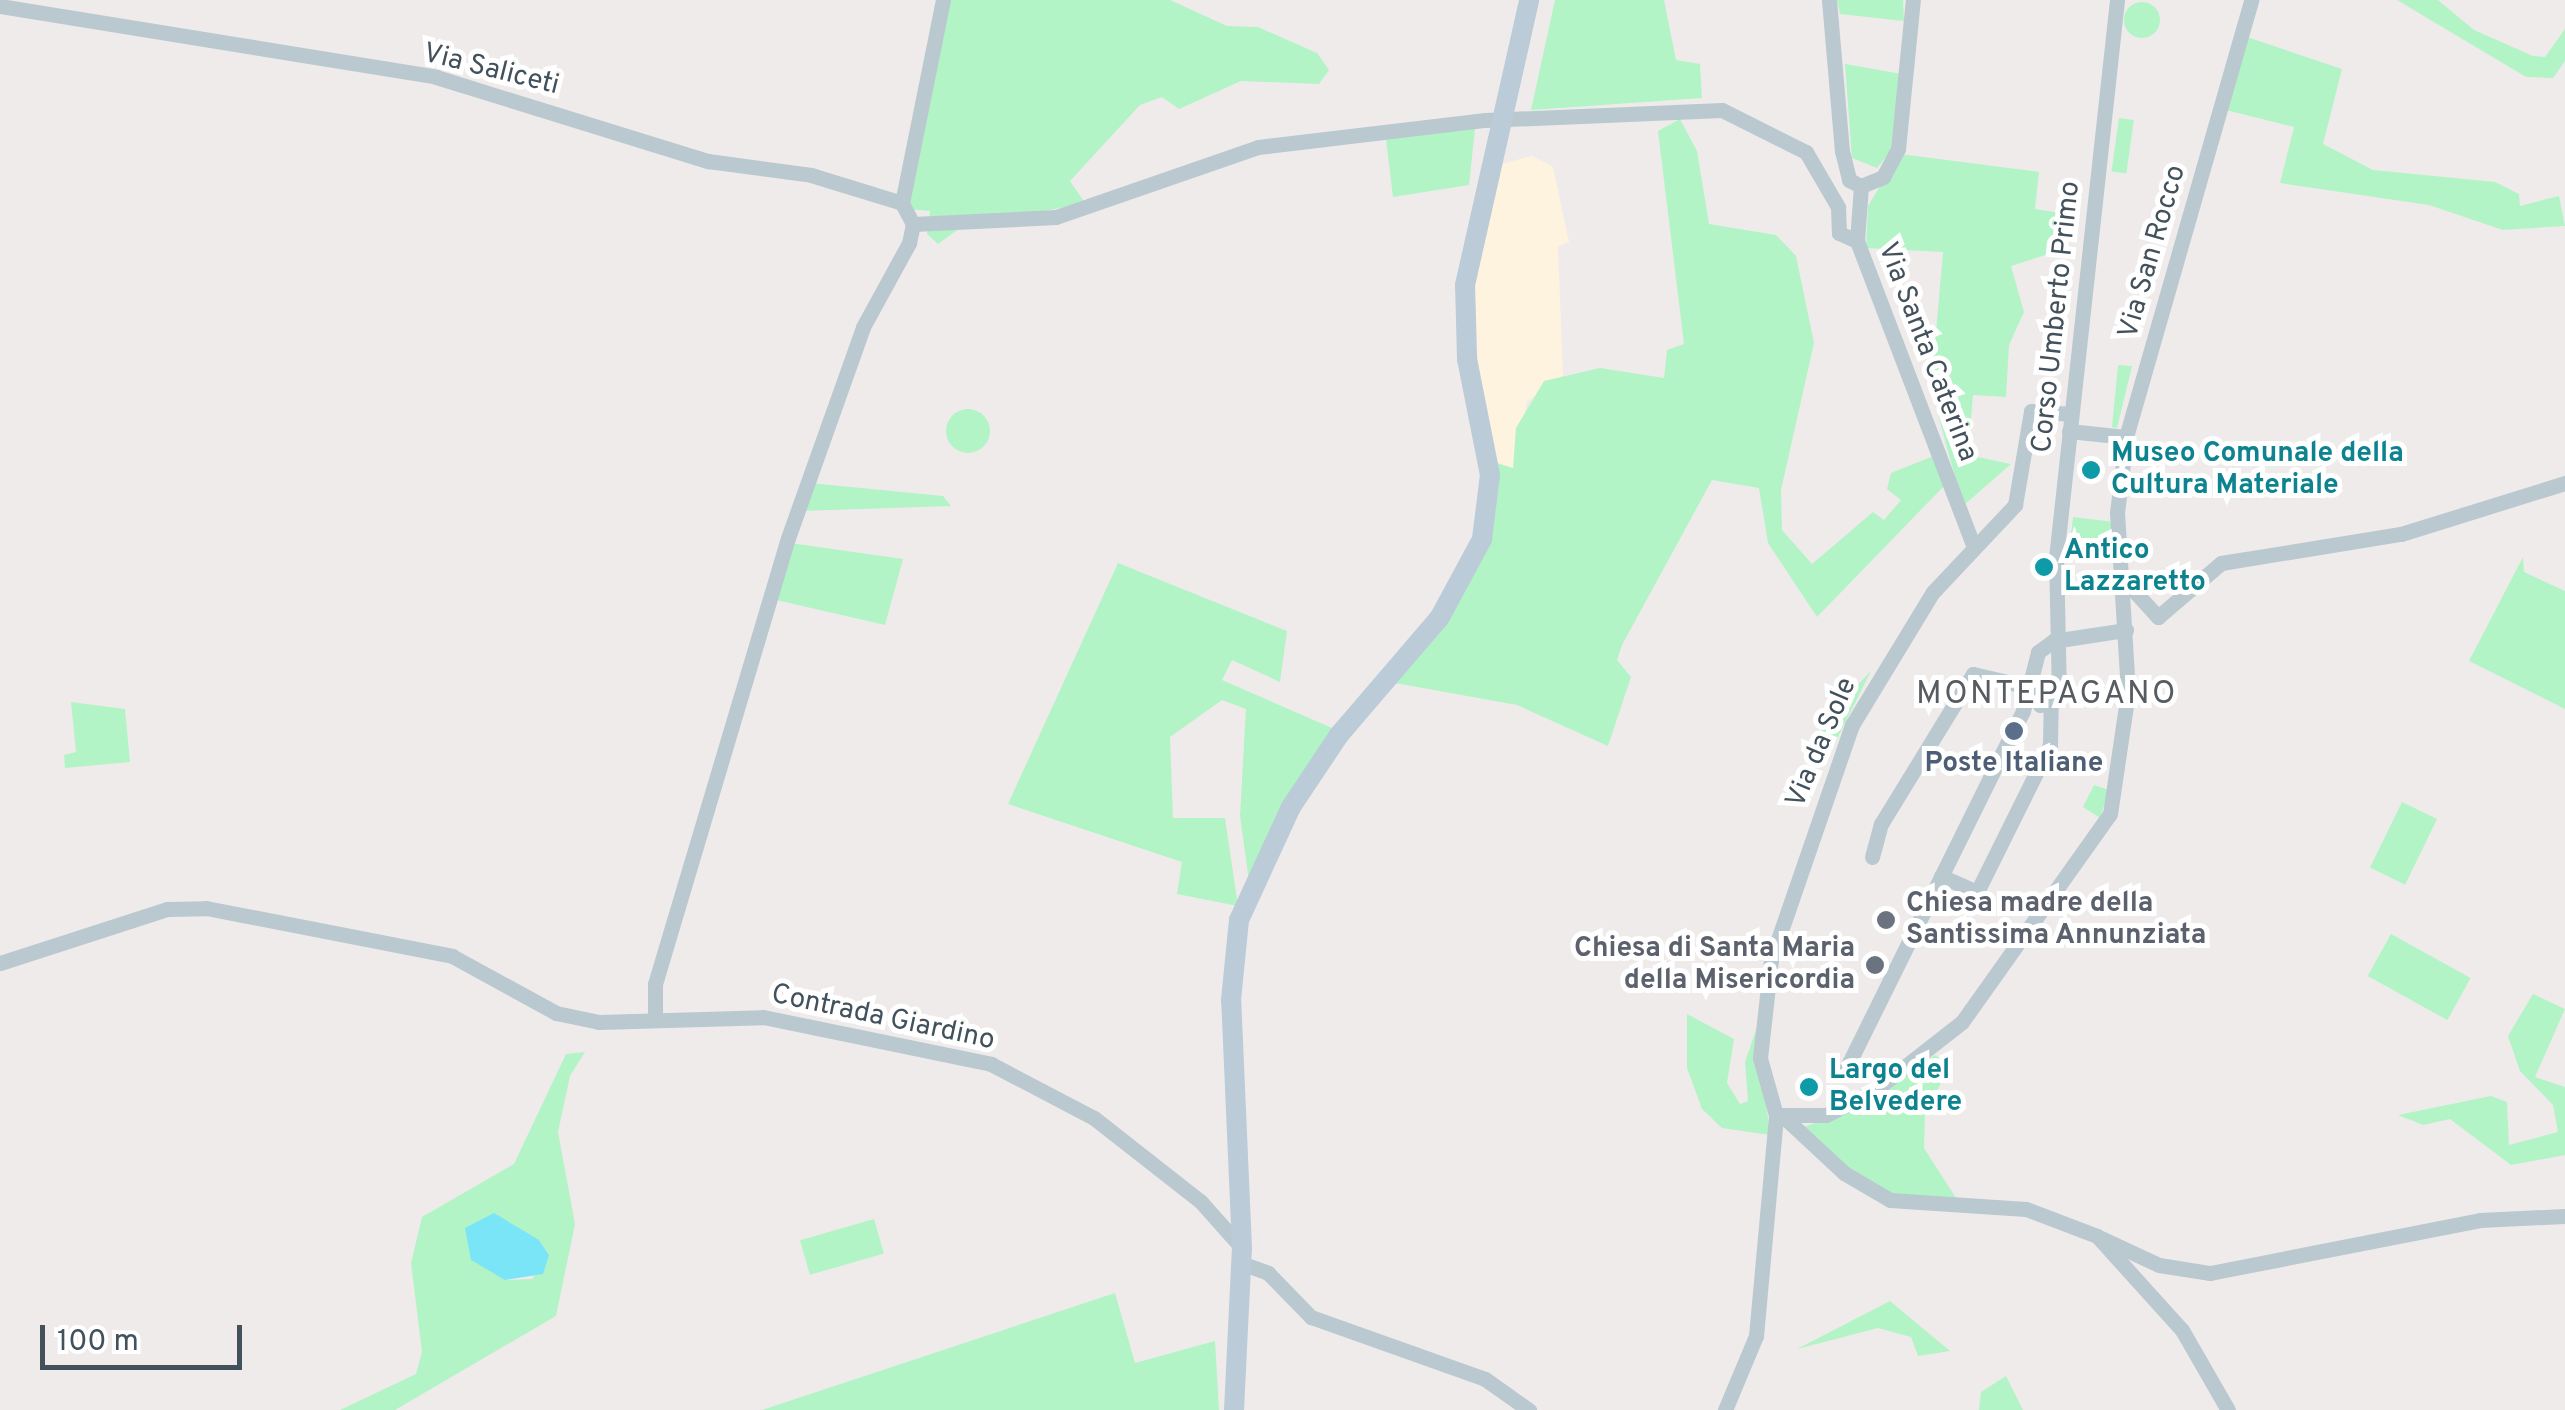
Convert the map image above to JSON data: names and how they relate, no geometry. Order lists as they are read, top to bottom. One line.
{"streets":{"street":["Via Saliceti","Via San Rocco","Corso Umberto Primo","Via Santa Caterina","Via da Sole","Contrada Giardino"]},"crossings":[["Via San Rocco","Via da Sole"],["Corso Umberto Primo","Via da Sole"],["Via Santa Caterina","Via da Sole"]],"districts":["MONTEPAGANO"],"places":["Museo Comunale della Cultura Materiale","Antico Lazzaretto","Poste Italiane","Chiesa madre della Santissima Annunziata","Chiesa di Santa Maria della Misericordia","Largo del Belvedere"],"scale_bar":"100 m"}
